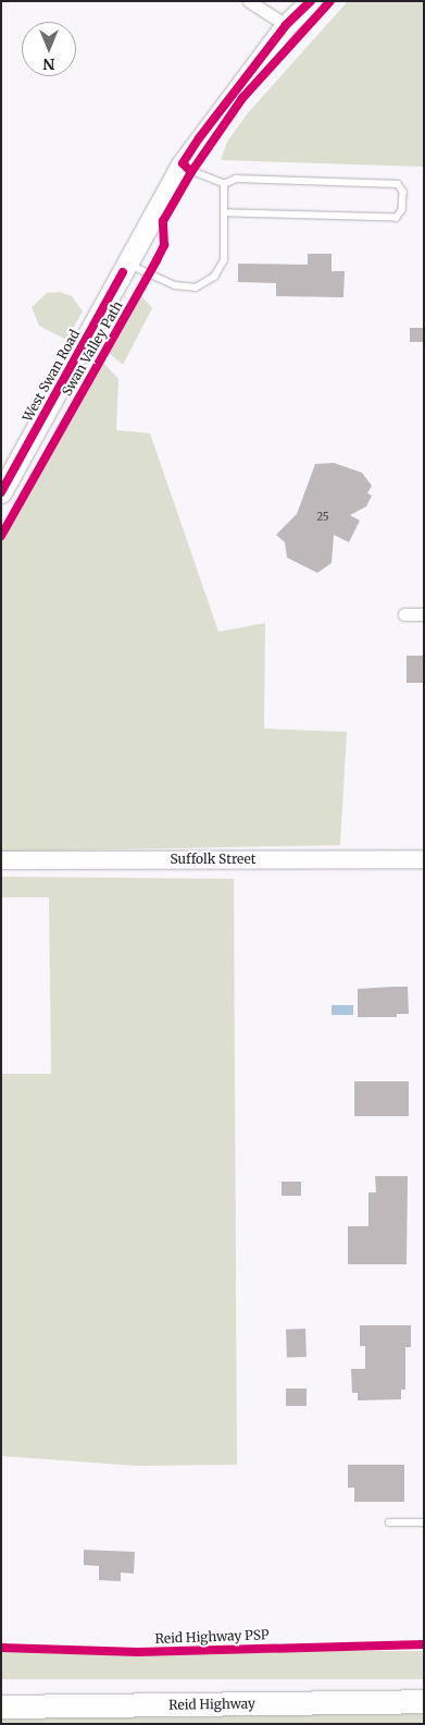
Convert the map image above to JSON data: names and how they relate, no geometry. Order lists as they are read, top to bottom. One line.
{"streets":{"highway":["Reid Highway"],"main road":["West Swan Road"],"street":["Suffolk Street"],"cycle path":["Swan Valley Path","Reid Highway PSP"]},"house_numbers":["25"],"north":"bottom"}
